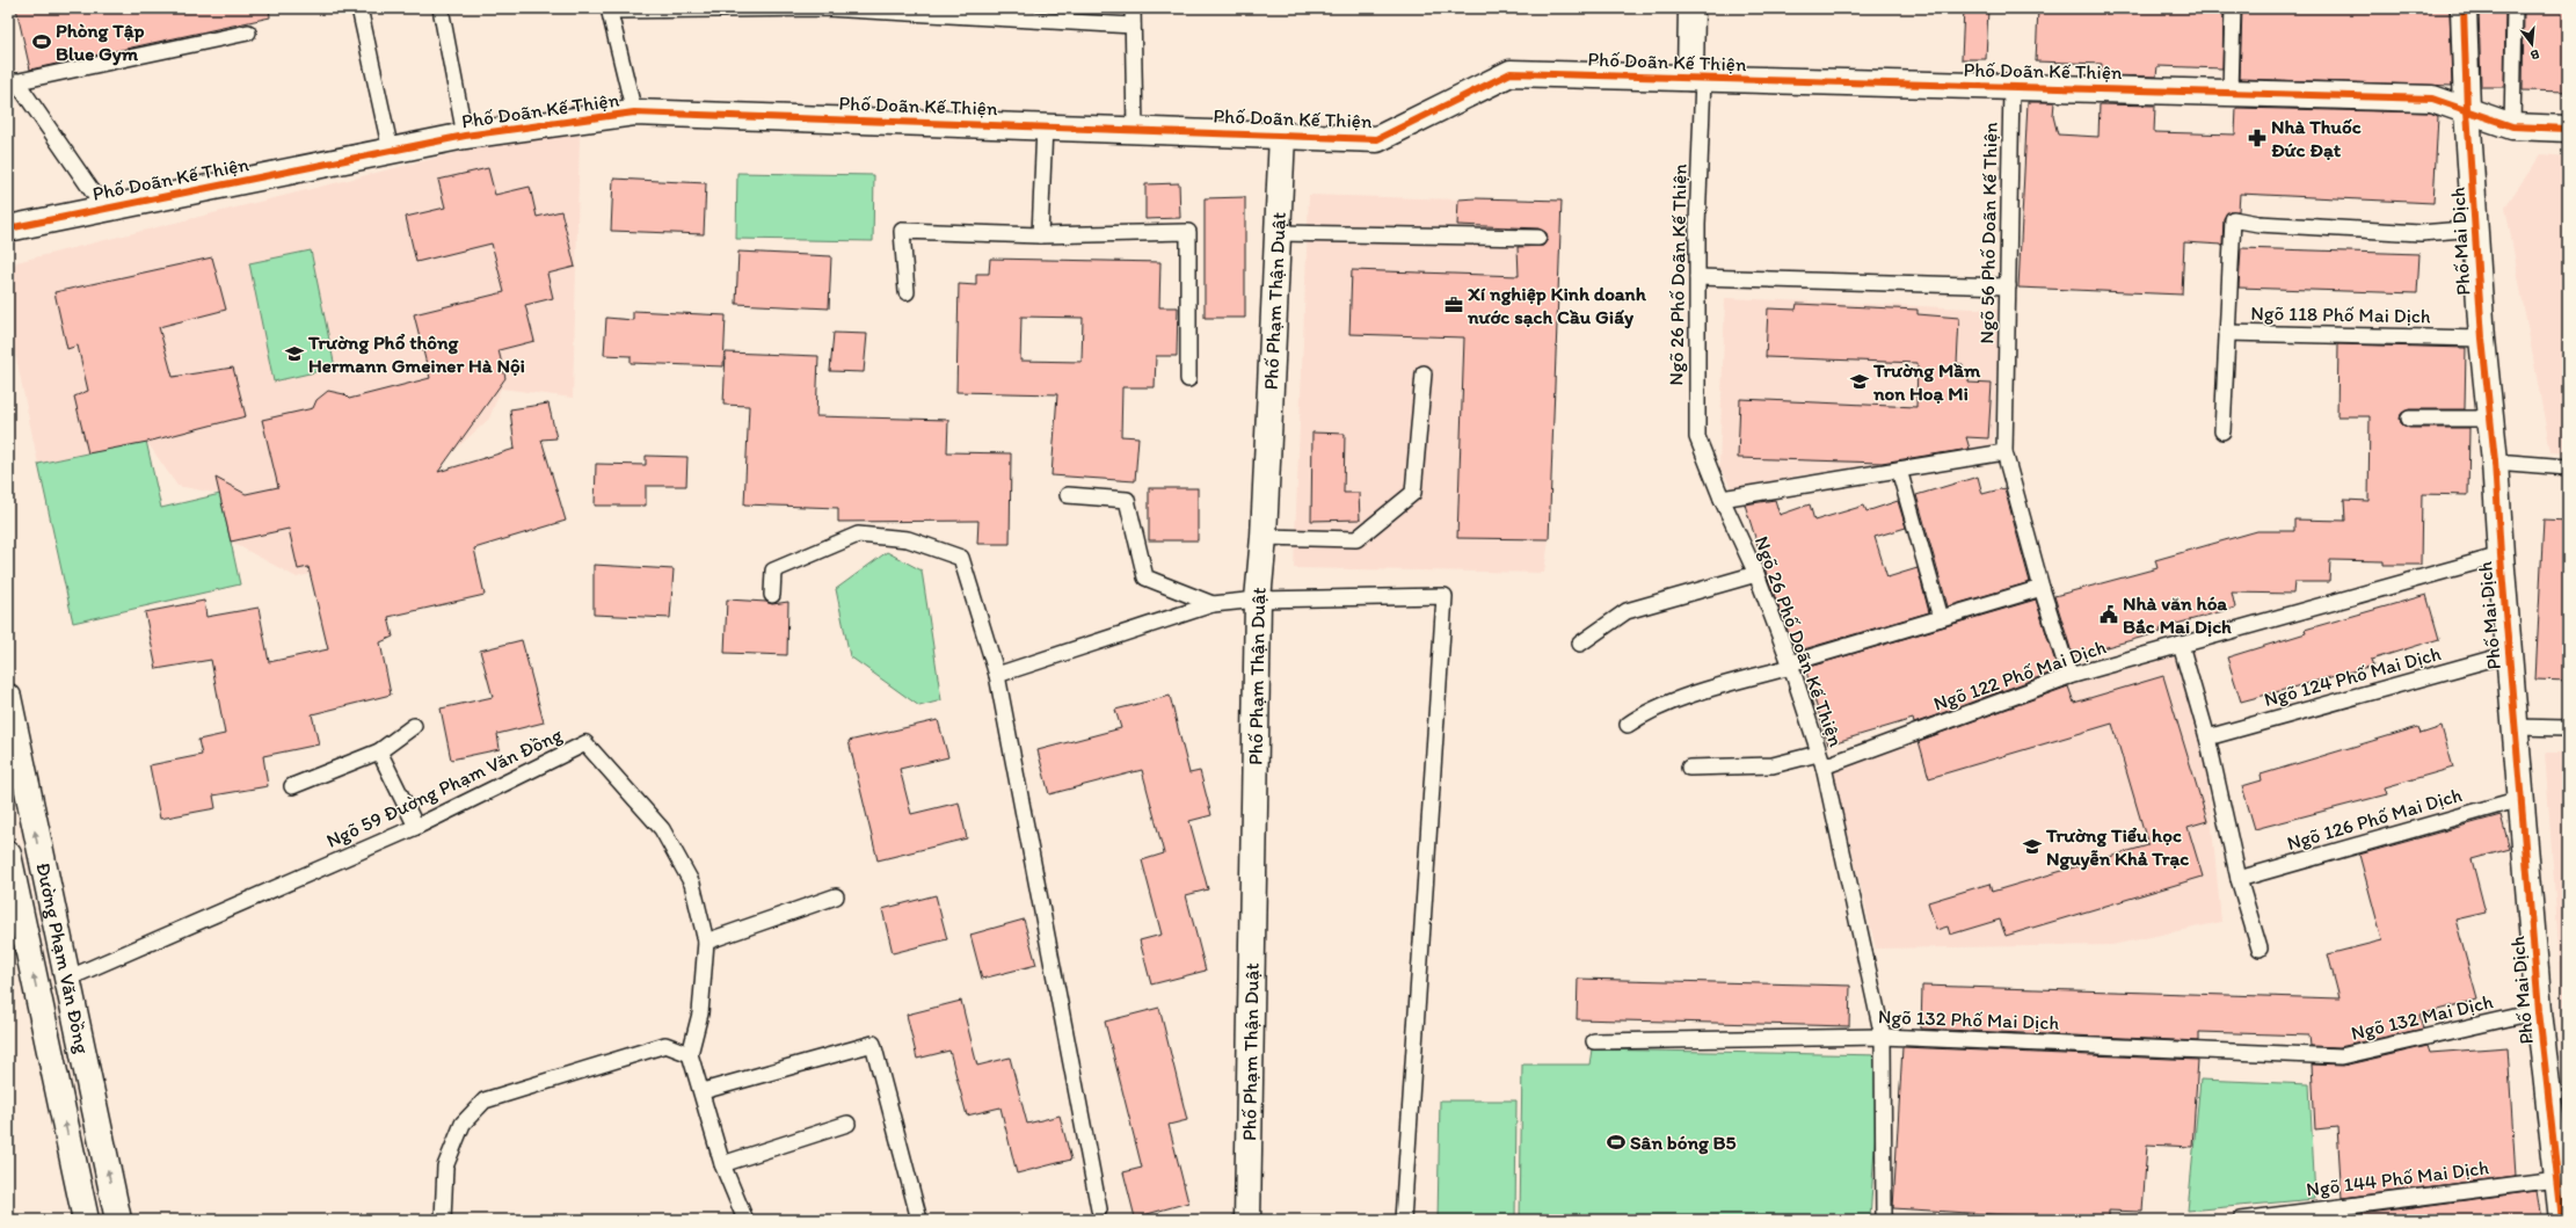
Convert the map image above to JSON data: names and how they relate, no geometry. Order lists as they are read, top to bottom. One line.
{"streets":{"main road":["Phố Doãn Kế Thiện","Phố Mai Dịch","Phố Phạm Thận Duật","Đường Phạm Văn Đồng"],"lane":["Ngõ 56 Phố Doãn Kế Thiện","Ngõ 26 Phố Doãn Kế Thiện","Ngõ 118 Phố Mai Dịch","Ngõ 122 Phố Mai Dịch","Ngõ 124 Phố Mai Dịch","Ngõ 59 Đường Phạm Văn Đồng","Ngõ 126 Phố Mai Dịch","Ngõ 132 Mai Dịch","Ngõ 132 Phố Mai Dịch","Ngõ 144 Phố Mai Dịch"]},"crossings":[["Phố Doãn Kế Thiện","Ngõ 56 Phố Doãn Kế Thiện"],["Phố Doãn Kế Thiện","Phố Mai Dịch"],["Phố Doãn Kế Thiện","Ngõ 26 Phố Doãn Kế Thiện"],["Phố Doãn Kế Thiện","Phố Phạm Thận Duật"],["Ngõ 56 Phố Doãn Kế Thiện","Ngõ 122 Phố Mai Dịch"],["Phố Mai Dịch","Ngõ 118 Phố Mai Dịch"],["Phố Mai Dịch","Ngõ 122 Phố Mai Dịch"],["Phố Mai Dịch","Ngõ 124 Phố Mai Dịch"],["Phố Mai Dịch","Ngõ 126 Phố Mai Dịch"],["Phố Mai Dịch","Ngõ 132 Mai Dịch"],["Phố Mai Dịch","Ngõ 144 Phố Mai Dịch"],["Ngõ 26 Phố Doãn Kế Thiện","Ngõ 122 Phố Mai Dịch"],["Ngõ 26 Phố Doãn Kế Thiện","Ngõ 132 Phố Mai Dịch"],["Ngõ 59 Đường Phạm Văn Đồng","Đường Phạm Văn Đồng"],["Ngõ 132 Mai Dịch","Ngõ 132 Phố Mai Dịch"]],"places":{"sports":["Phòng Tập Blue Gym","Sân bóng B5"],"pharmacy":["Nhà Thuốc Đức Đạt"],"office":["Xí nghiệp Kinh doanh nước sạch Cầu Giấy"],"school or university":["Trường Phổ thông Hermann Gmeiner Hà Nội","Trường Mầm non Hoạ Mi","Trường Tiểu học Nguyễn Khả Trạc"],"public building":["Nhà văn hóa Bắc Mai Dịch"]},"north":"bottom"}
